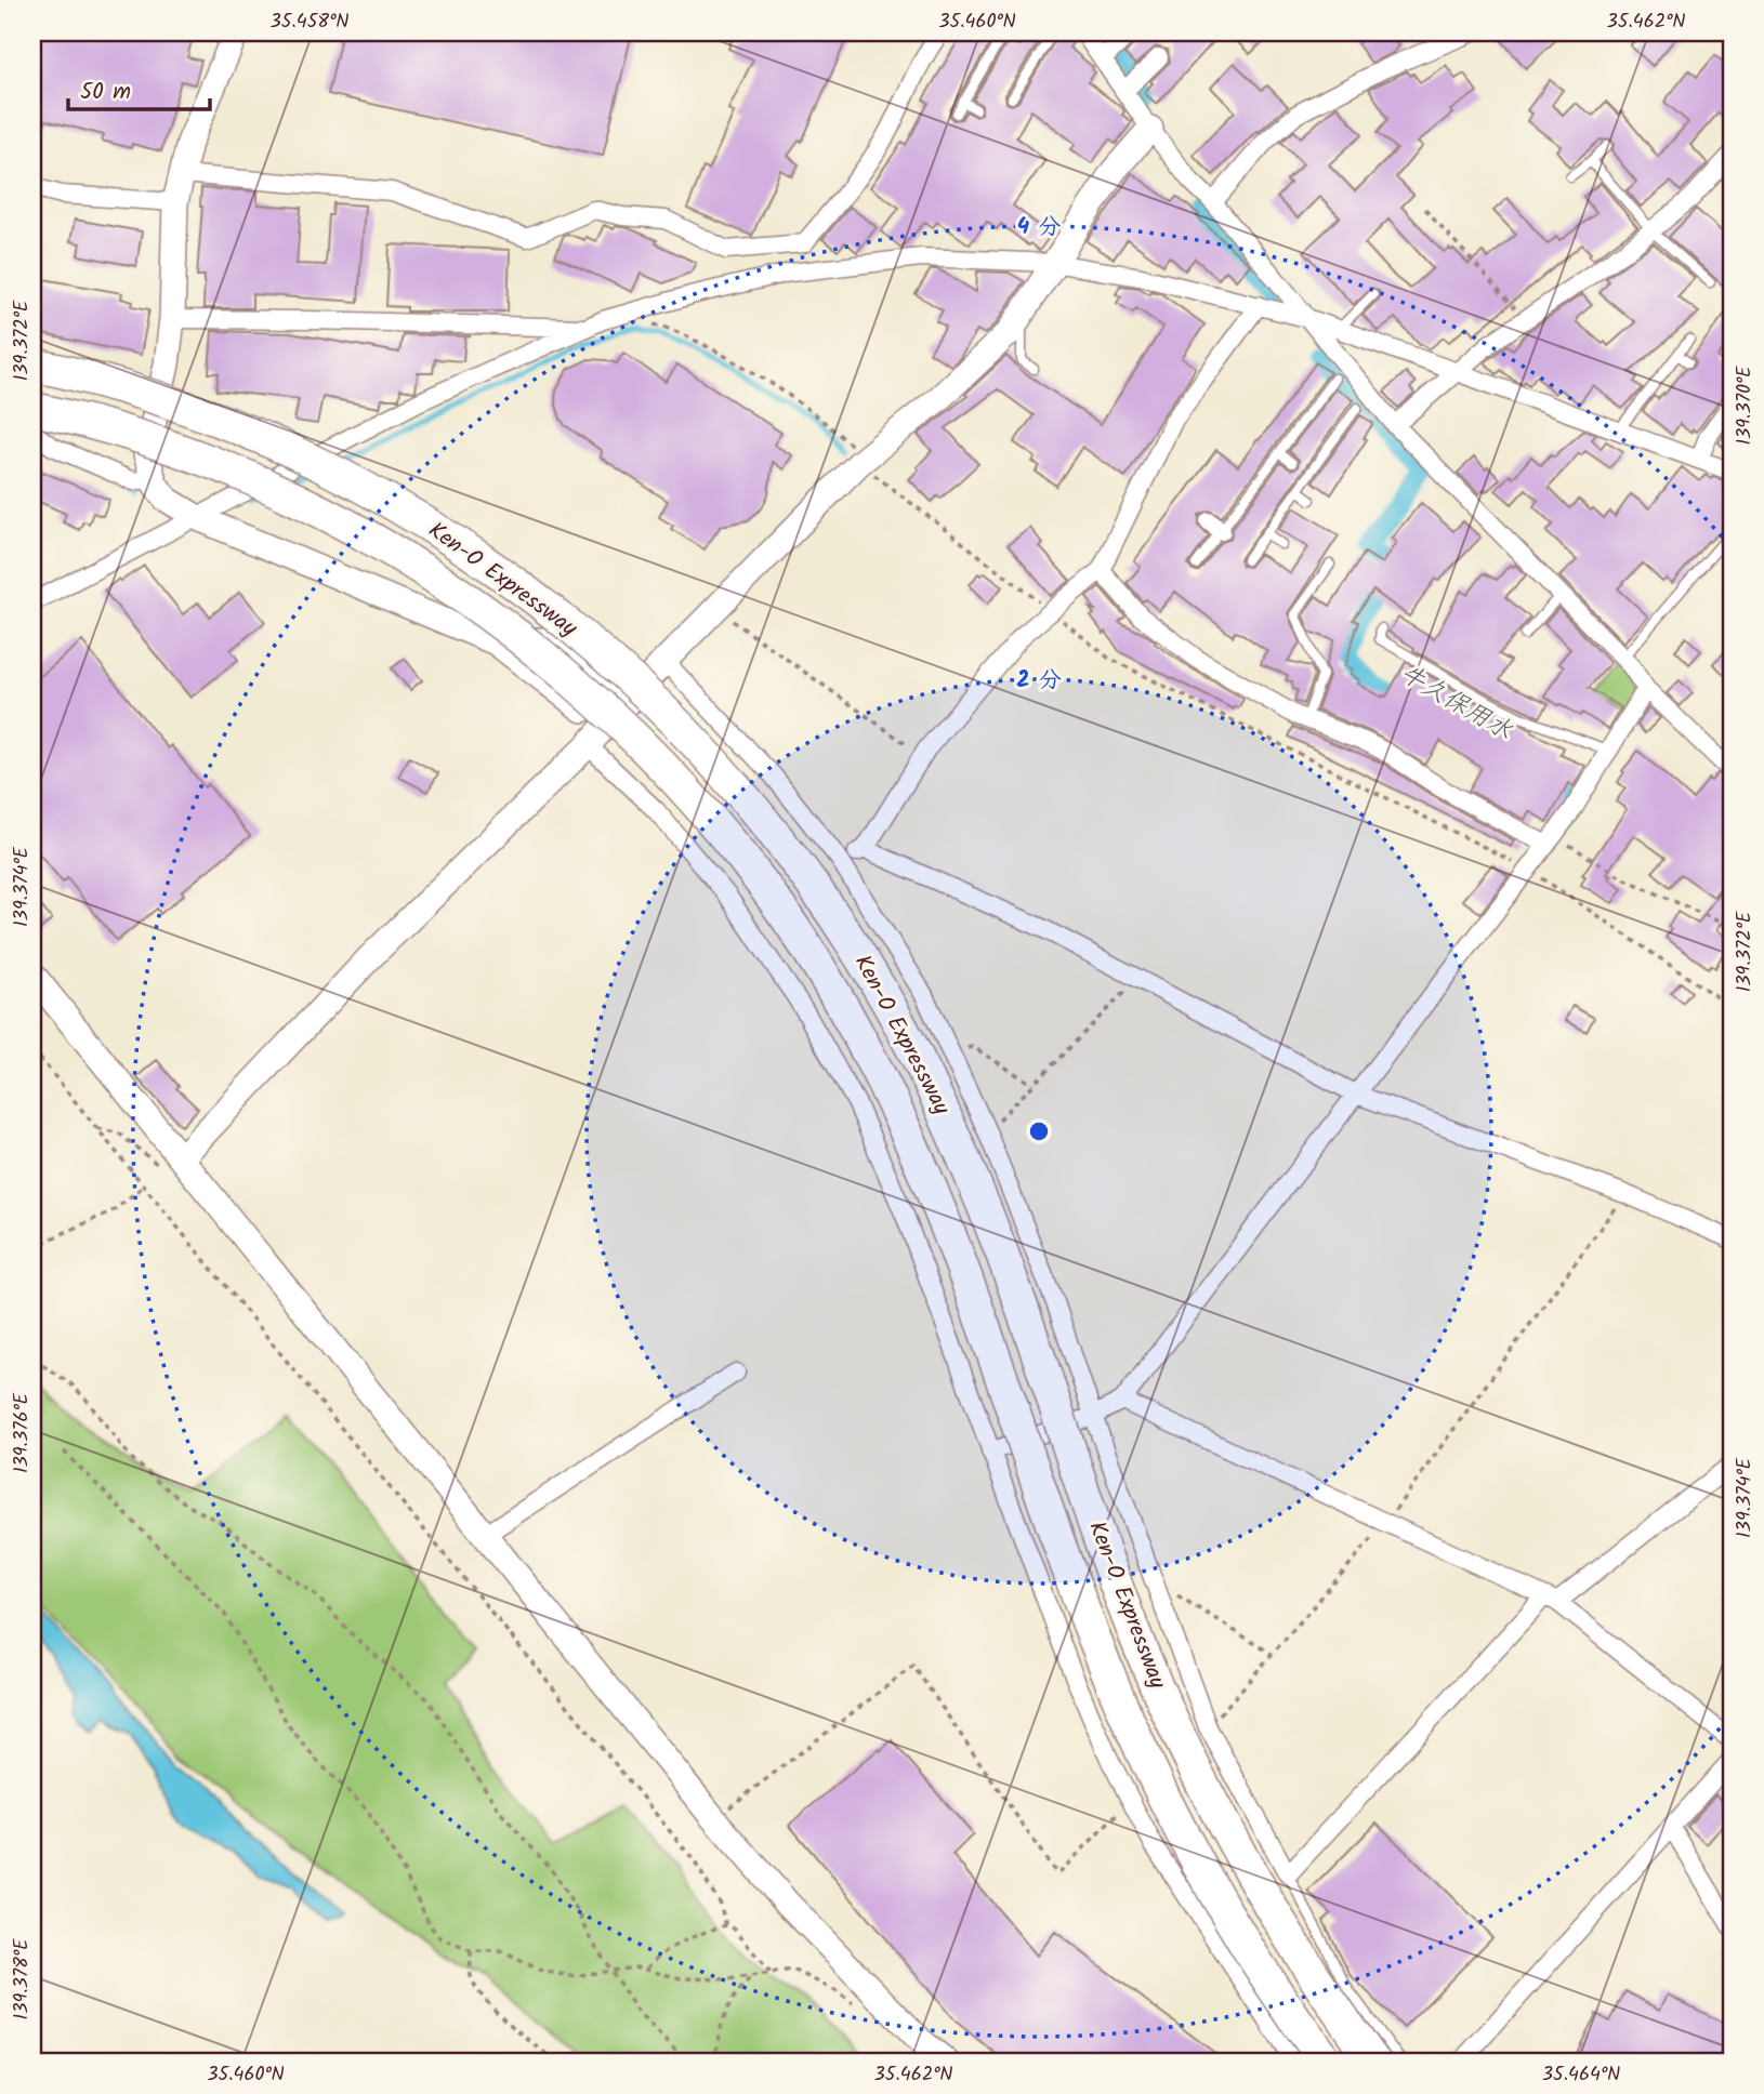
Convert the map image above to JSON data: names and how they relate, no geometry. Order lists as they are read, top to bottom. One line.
{"streets":{"highway":["Ken-O Expressway"]},"water":["牛久保用水"],"scale_bar":"50 m","coordinates":["35.458°N","35.460°N","35.462°N","139.372°E","139.370°E","139.374°E","139.376°E","139.378°E","35.464°N"],"rings":["4 分","2 分"]}
